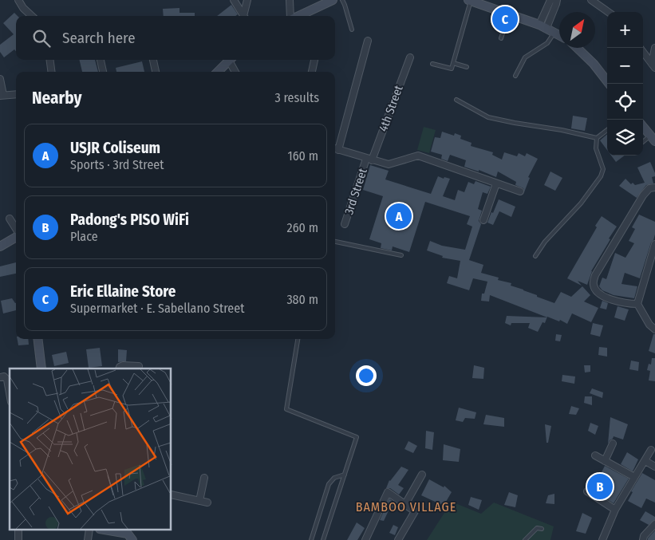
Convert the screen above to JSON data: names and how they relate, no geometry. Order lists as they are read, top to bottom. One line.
{"streets":{"street":["4th Street","3rd Street"]},"crossings":[["4th Street","3rd Street"]],"districts":["BAMBOO VILLAGE"],"north":"top right","page":{"pins":["C","A","B"],"map_buttons":["+","−"],"search":"Search here","heading":["Nearby","3 results"],"list":[{"mark":"A","name":"USJR Coliseum","note":"Sports · 3rd Street","value":"160 m"},{"mark":"B","name":"Padong's PISO WiFi","note":"Place","value":"260 m"},{"mark":"C","name":"Eric Ellaine Store","note":"Supermarket · E. Sabellano Street","value":"380 m"}]}}
